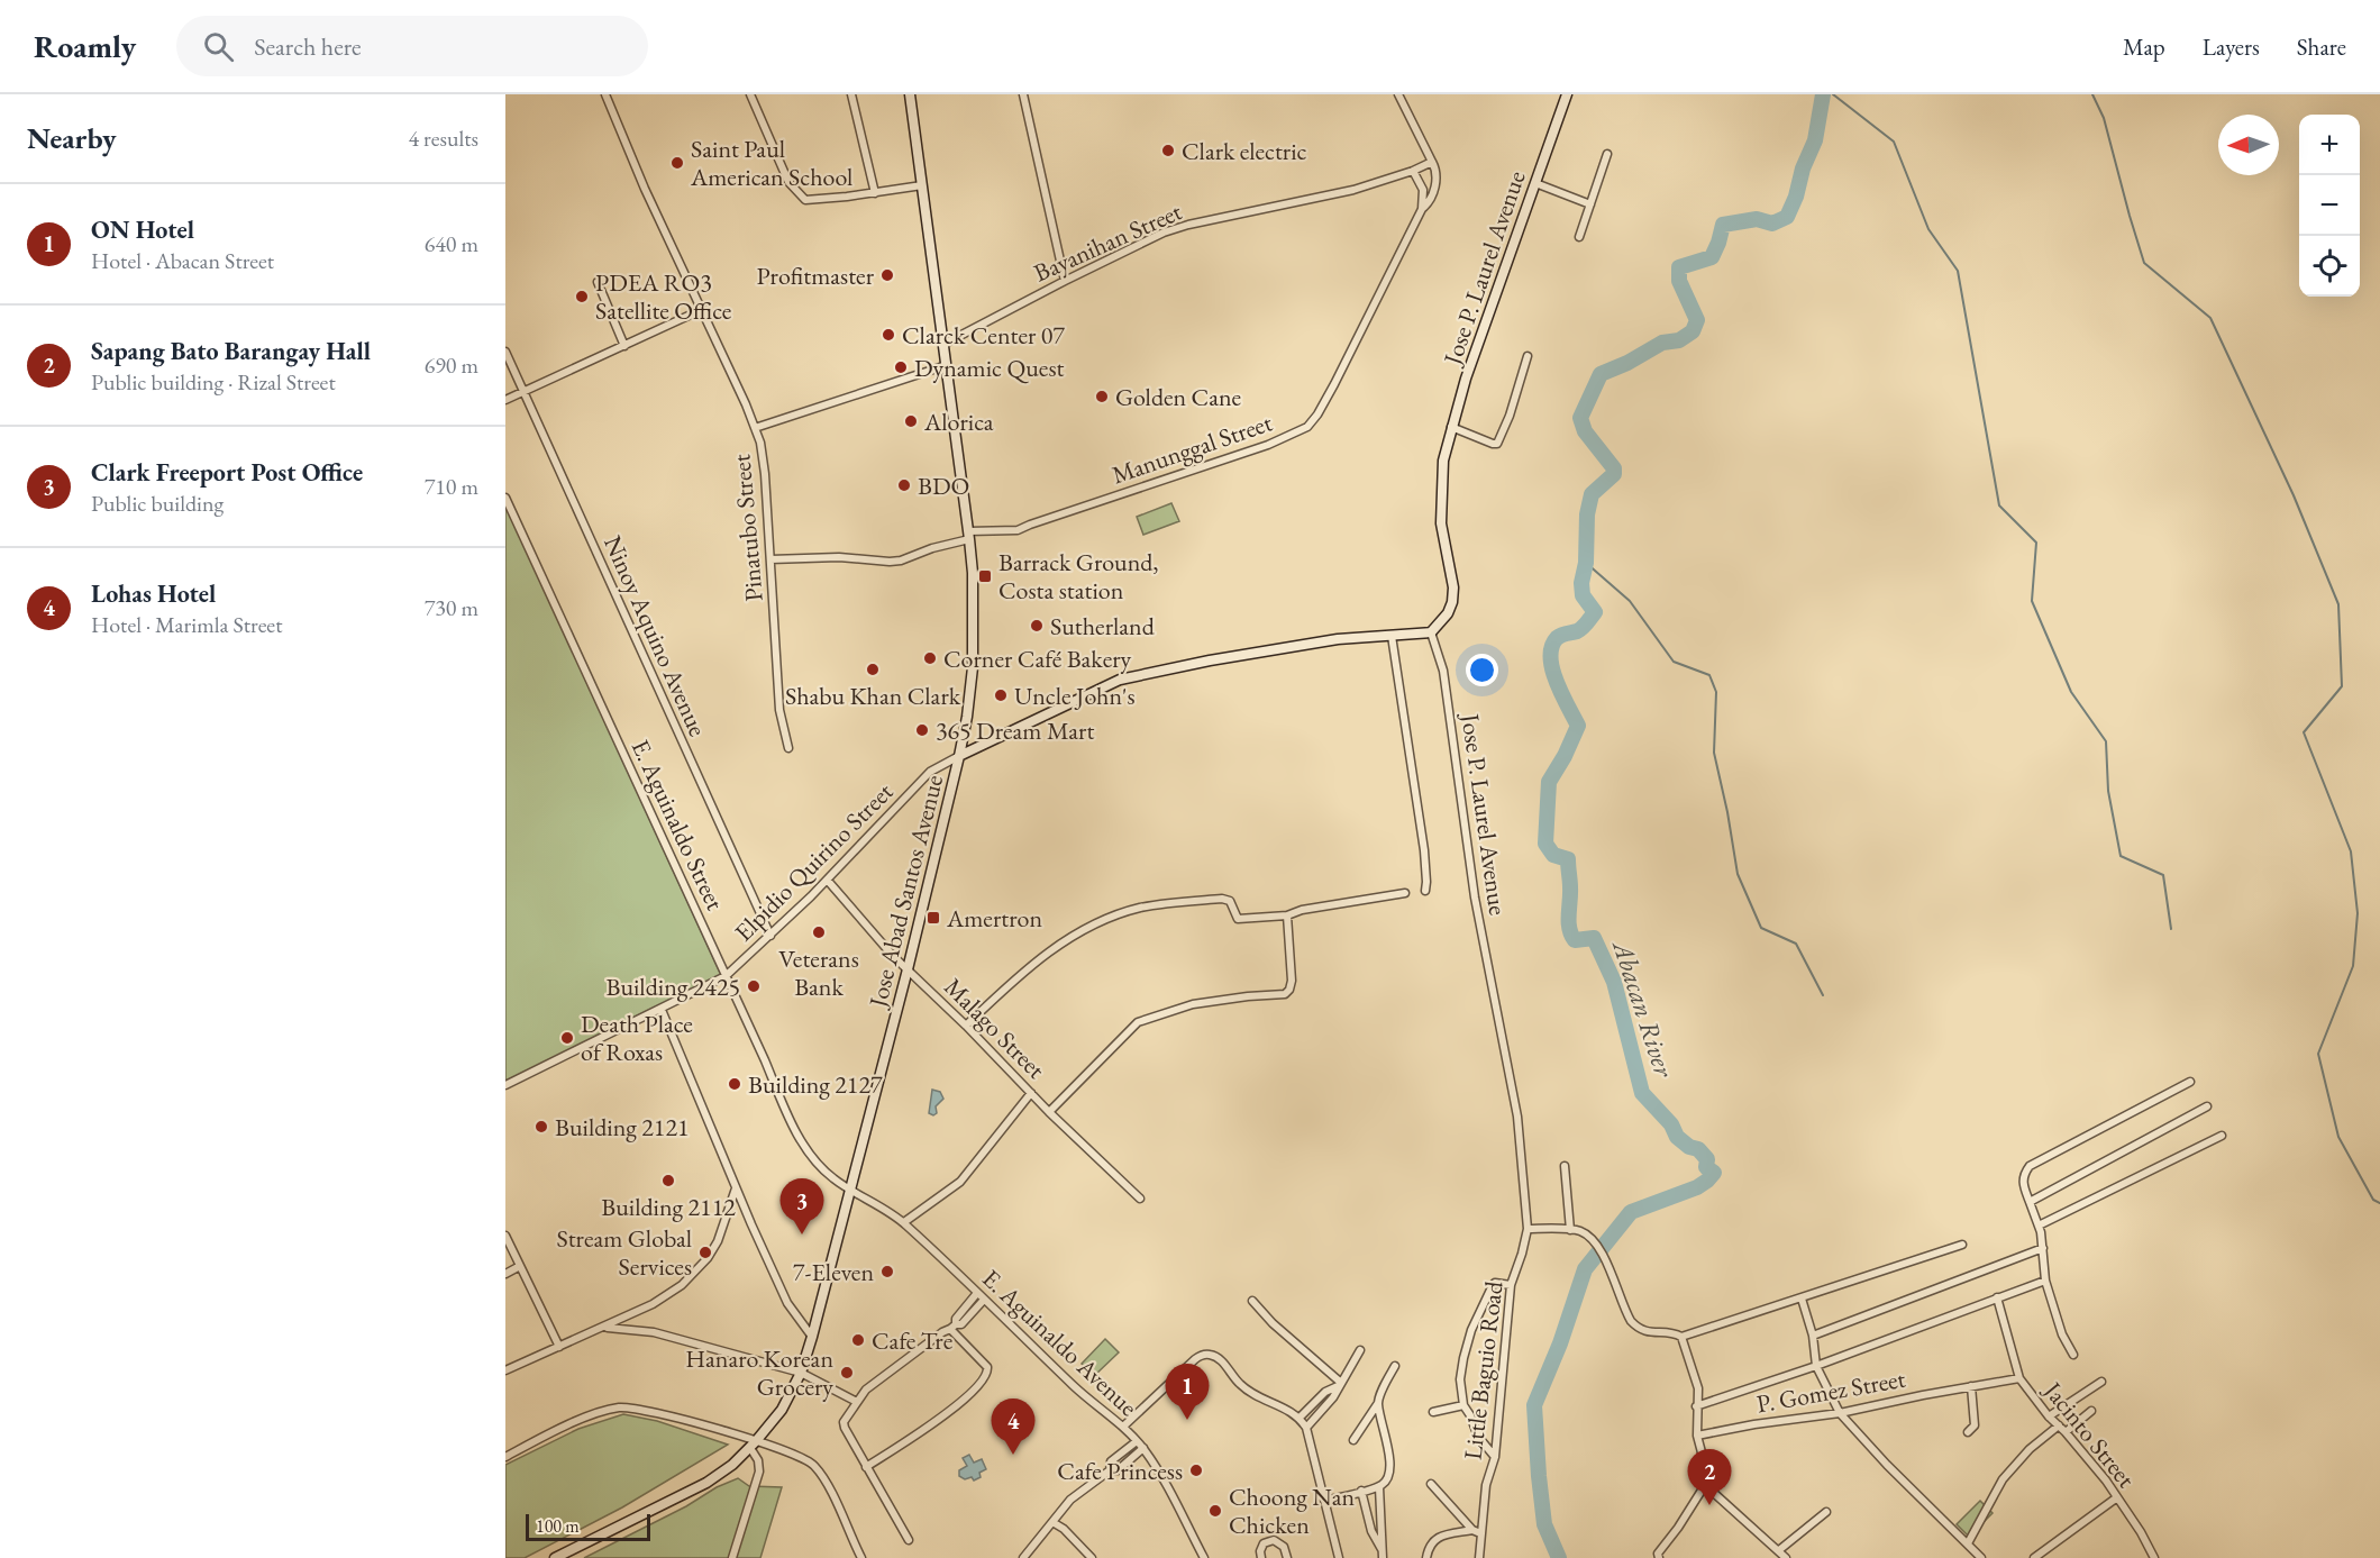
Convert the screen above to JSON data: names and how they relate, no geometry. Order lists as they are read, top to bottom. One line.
{"streets":{"main road":["Jose P. Laurel Avenue","Elpidio Quirino Street","Jose Abad Santos Avenue"],"street":["Bayanihan Street","Manunggal Street","Pinatubo Street","Ninoy Aquino Avenue","E. Aguinaldo Street","Malago Street","E. Aguinaldo Avenue","Little Baguio Road","P. Gomez Street","Jacinto Street"]},"crossings":[["Bayanihan Street","Jose Abad Santos Avenue"],["Jose P. Laurel Avenue","Elpidio Quirino Street"],["Jose P. Laurel Avenue","Little Baguio Road"],["Manunggal Street","Pinatubo Street"],["Manunggal Street","Jose Abad Santos Avenue"],["Ninoy Aquino Avenue","Elpidio Quirino Street"],["E. Aguinaldo Street","Elpidio Quirino Street"],["E. Aguinaldo Street","Jose Abad Santos Avenue"],["E. Aguinaldo Street","E. Aguinaldo Avenue"],["Elpidio Quirino Street","Jose Abad Santos Avenue"],["Elpidio Quirino Street","Malago Street"],["Jose Abad Santos Avenue","Malago Street"],["Jose Abad Santos Avenue","E. Aguinaldo Avenue"],["P. Gomez Street","Jacinto Street"]],"water":["Abacan River"],"places":{"other":["Clark electric","Saint Paul American School","Profitmaster","PDEA RO3 Satellite Office","Clarck Center 07","Dynamic Quest","Golden Cane","Alorica","BDO","Sutherland","Corner Café Bakery","Shabu Khan Clark","Uncle John's","365 Dream Mart","Veterans Bank","Building 2425","Death Place of Roxas","Building 2127","Building 2121","Building 2112","Stream Global Services","7-Eleven","Cafe Tre","Hanaro Korean Grocery","Cafe Princess","Choong Nan Chicken"],"transit":["Barrack Ground, Costa station","Amertron"]},"scale_bar":"100 m","north":"left","page":{"header":"Roamly","search":"Search here","nav":["Map","Layers","Share"],"heading":["Nearby","4 results"],"map_buttons":["+","−"],"list":[{"mark":"1","name":"ON Hotel","note":"Hotel · Abacan Street","value":"640 m"},{"mark":"2","name":"Sapang Bato Barangay Hall","note":"Public building · Rizal Street","value":"690 m"},{"mark":"3","name":"Clark Freeport Post Office","note":"Public building","value":"710 m"},{"mark":"4","name":"Lohas Hotel","note":"Hotel · Marimla Street","value":"730 m"}],"pins":["3","1","4","2"],"scale":"100 m"}}
